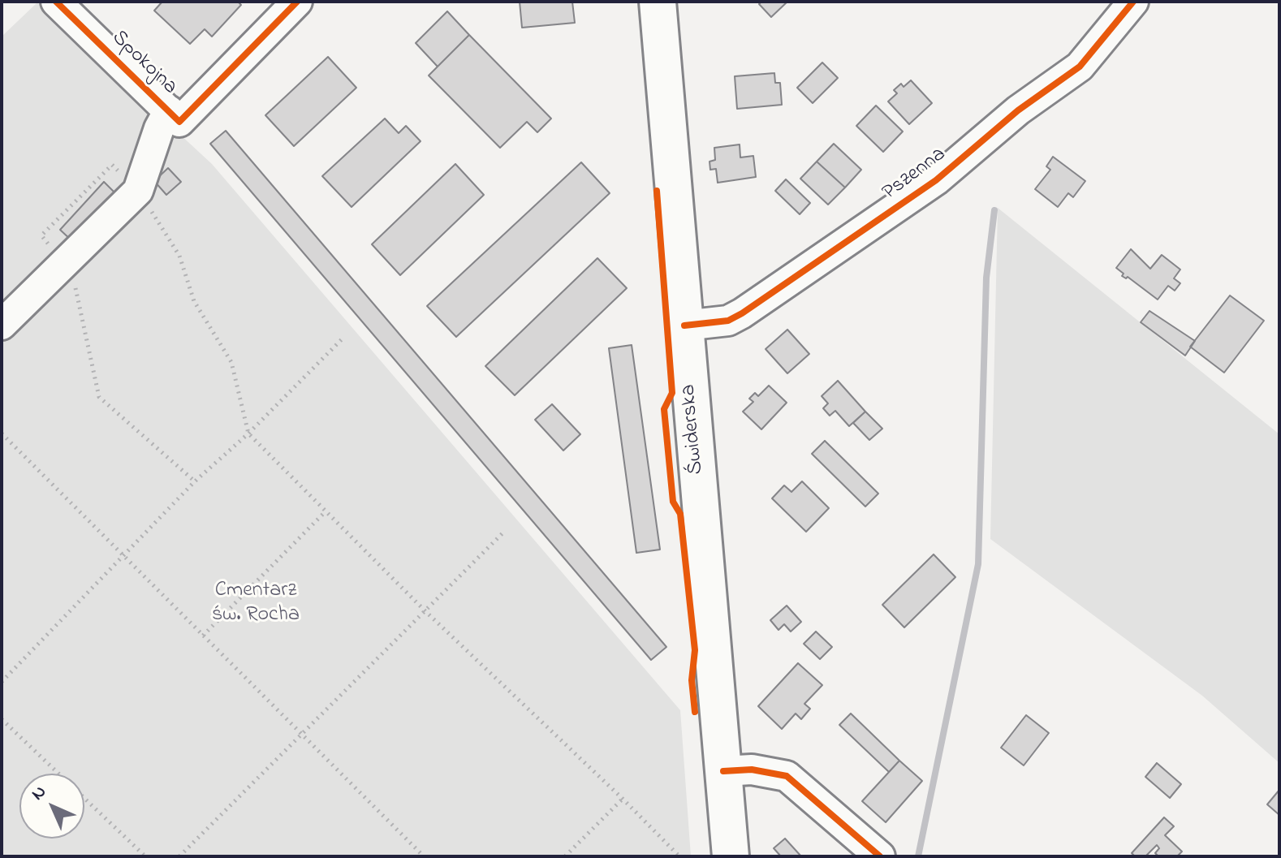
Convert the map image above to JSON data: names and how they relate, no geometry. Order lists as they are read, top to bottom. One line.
{"streets":{"main road":["Świderska"],"street":["Spokojna","Pszenna"]},"crossings":[["Pszenna","Świderska"]],"parks":["Cmentarz św. Rocha"],"north":"top left"}
